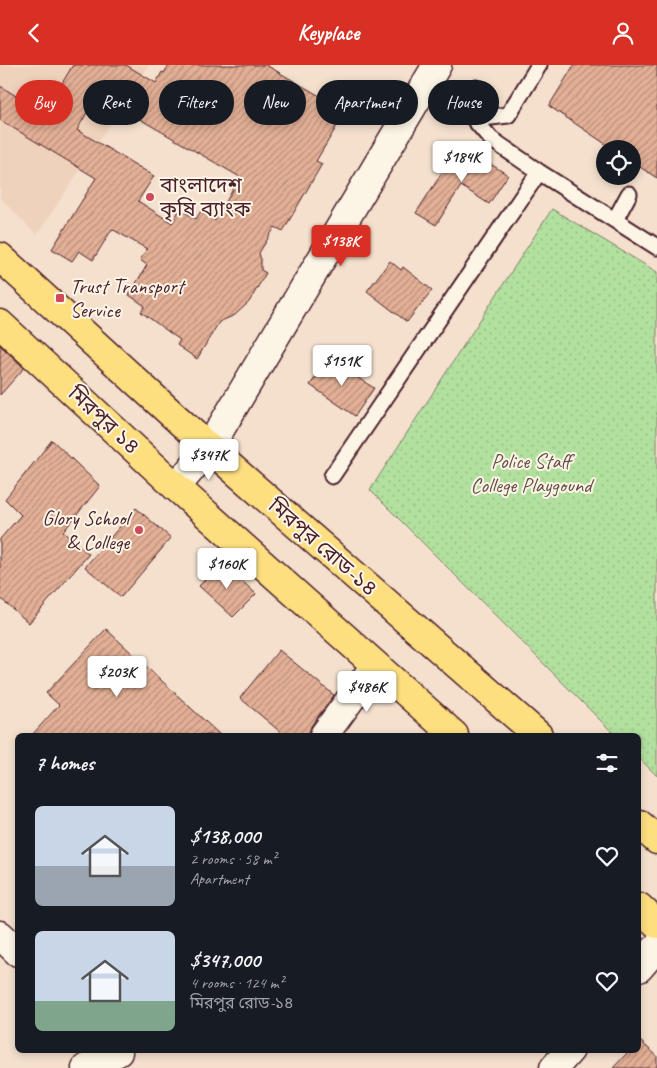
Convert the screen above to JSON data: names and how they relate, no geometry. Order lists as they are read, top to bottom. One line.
{"streets":{"main road":["মিরপুর ১৪","মিরপুর রোড-১৪"]},"parks":["Police Staff College Playgound"],"places":{"other":["বাংলাদেশ কৃষি ব্যাংক","Glory School & College"],"transit":["Trust Transport Service"]},"page":{"header":"Keyplace","chip":["Buy","Rent","Filters","New","Apartment","House"],"price":["$184K","$138K","$151K","$347K","$160K","$203K","$486K"],"heading":"7 homes","list":[{"name":"$138,000","note":"2 rooms · 58 m² · Apartment"},{"name":"$347,000","note":"4 rooms · 124 m² · মিরপুর রোড-১৪"}]}}
